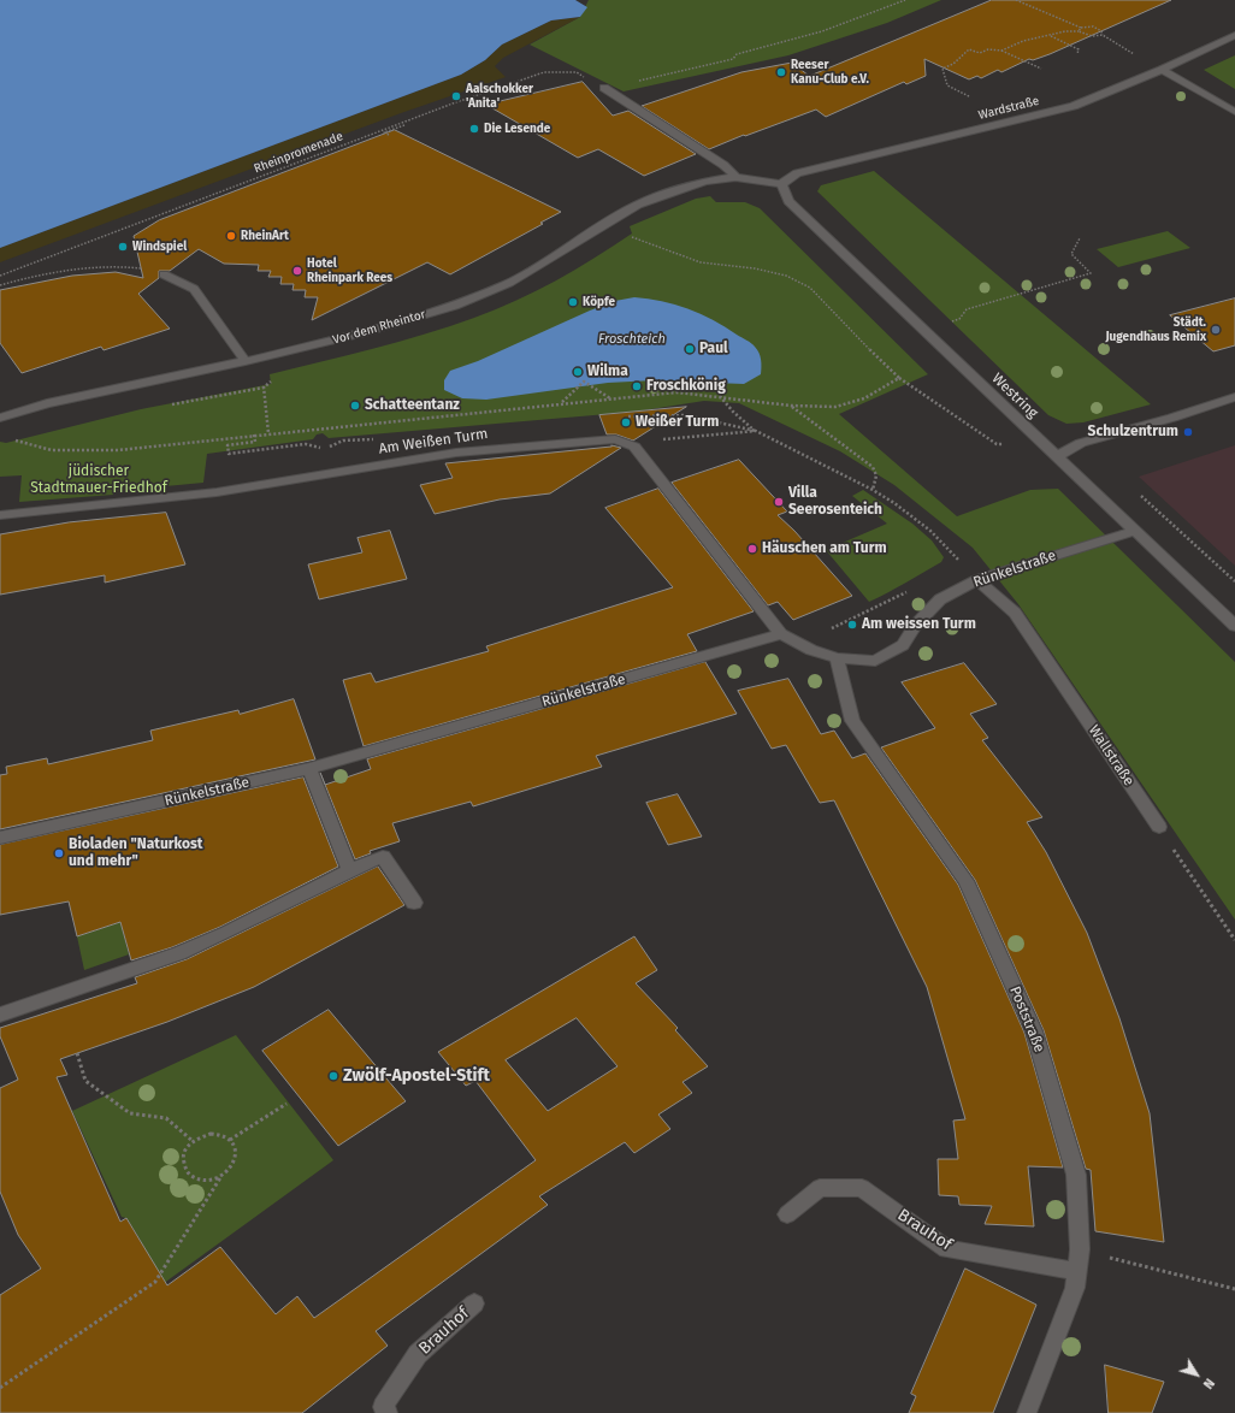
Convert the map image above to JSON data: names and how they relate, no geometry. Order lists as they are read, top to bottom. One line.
{"streets":{"street":["Wardstraße","Vor dem Rheintor","Westring","Am Weißen Turm","Rünkelstraße","Wallstraße","Poststraße","Brauhof"],"path":["Rheinpromenade"]},"crossings":[["Wardstraße","Vor dem Rheintor"],["Wardstraße","Westring"],["Vor dem Rheintor","Westring"],["Westring","Rünkelstraße"],["Rünkelstraße","Wallstraße"],["Rünkelstraße","Poststraße"],["Poststraße","Brauhof"]],"water":["Froschteich"],"parks":["jüdischer Stadtmauer-Friedhof"],"places":["Reeser Kanu-Club e.V.","Aalschokker 'Anita'","Die Lesende","RheinArt","Windspiel","Hotel Rheinpark Rees","Köpfe","Städt. Jugendhaus Remix","Paul","Wilma","Froschkönig","Schatteentanz","Weißer Turm","Schulzentrum","Villa Seerosenteich","Häuschen am Turm","Am weissen Turm","Bioladen \"Naturkost und mehr\"","Zwölf-Apostel-Stift"],"north":"bottom right"}
